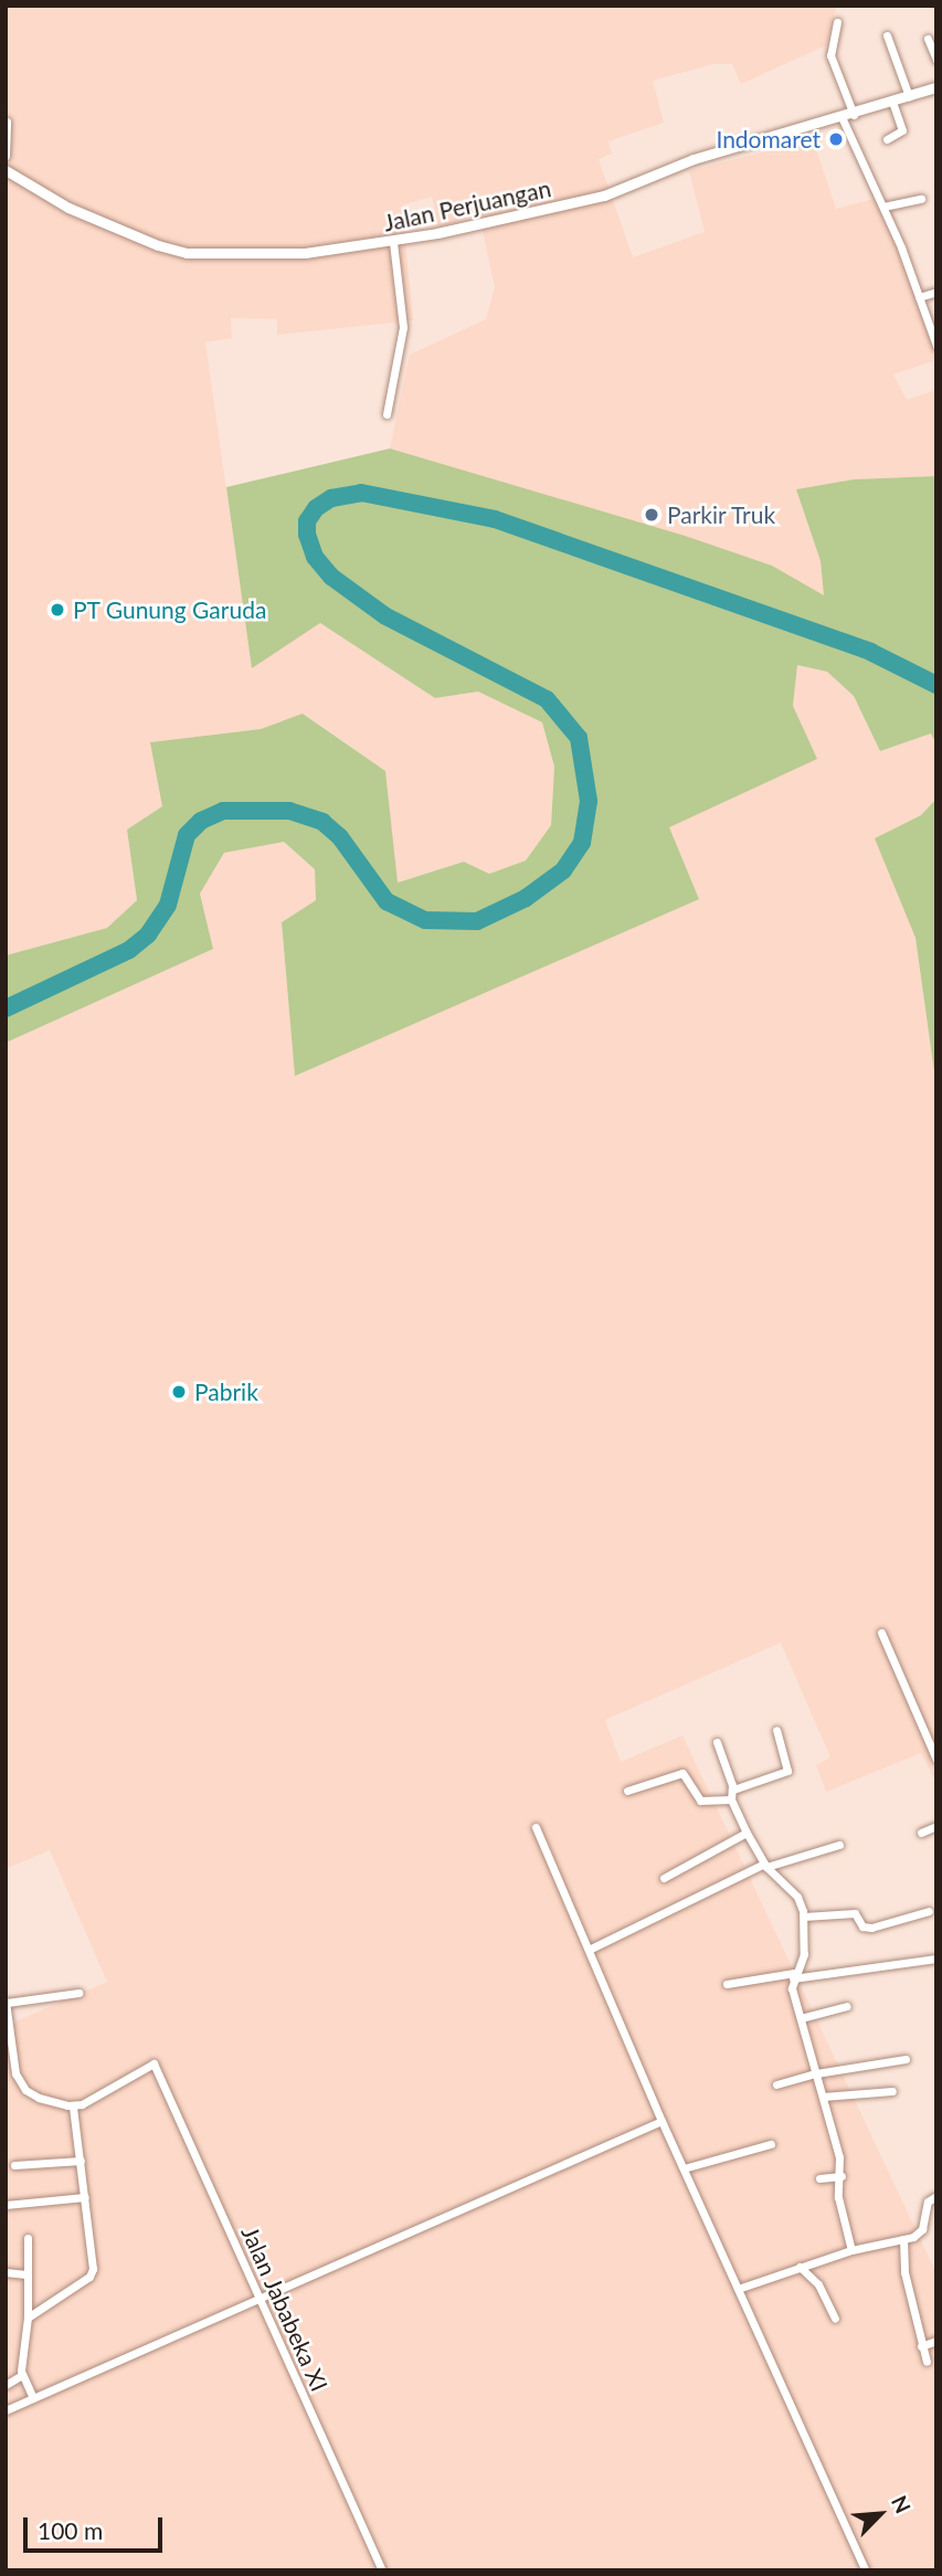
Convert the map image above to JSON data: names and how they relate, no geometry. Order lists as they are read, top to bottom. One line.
{"streets":{"street":["Jalan Perjuangan","Jalan Jababeka XI"]},"places":["Indomaret","Parkir Truk","PT Gunung Garuda","Pabrik"],"scale_bar":"100 m","north":"top right"}
